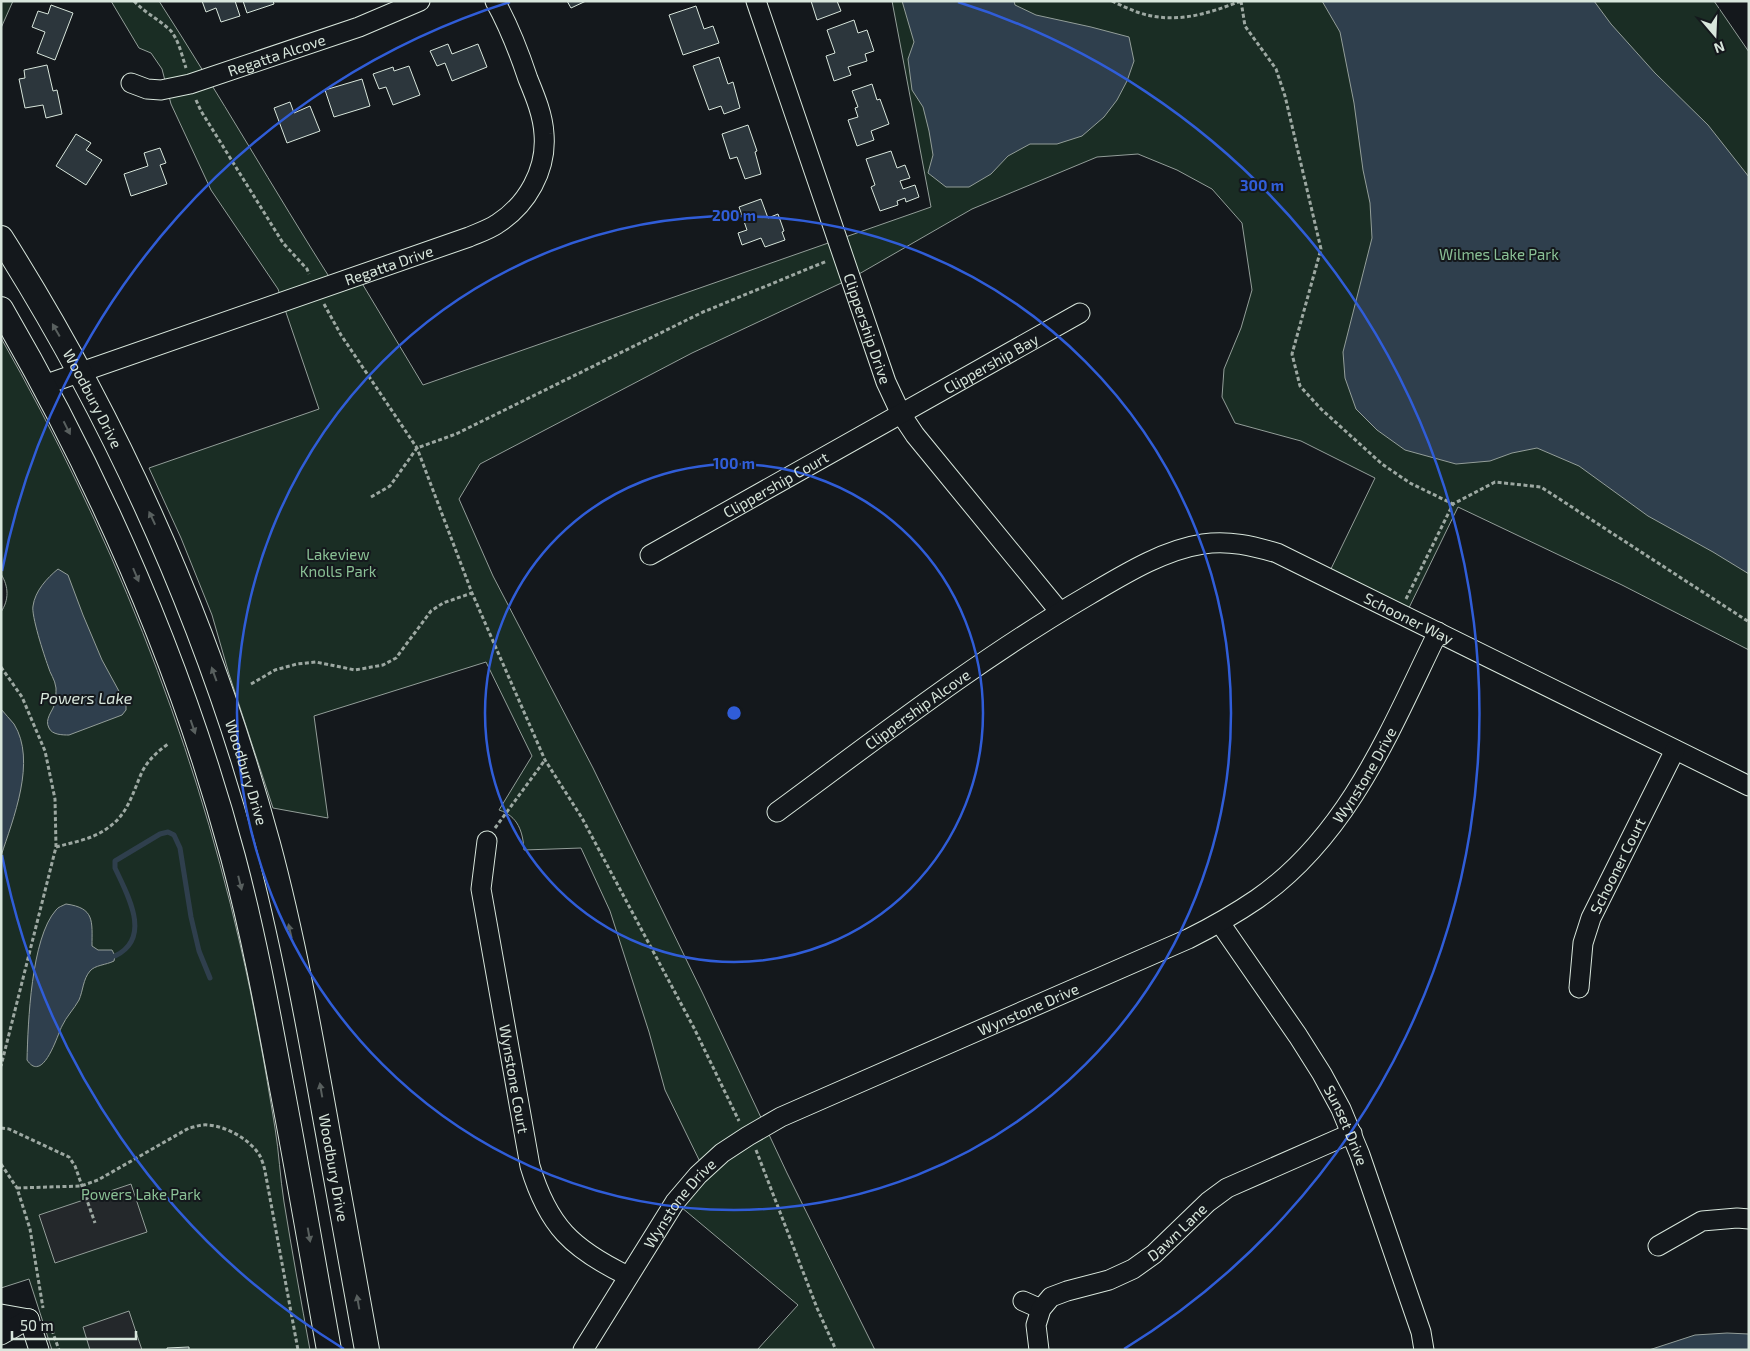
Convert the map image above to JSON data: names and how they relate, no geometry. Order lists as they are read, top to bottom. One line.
{"streets":{"main road":["Woodbury Drive"],"street":["Regatta Alcove","Regatta Drive","Clippership Drive","Clippership Bay","Clippership Court","Schooner Way","Clippership Alcove","Wynstone Drive","Schooner Court","Wynstone Court","Sunset Drive","Dawn Lane"]},"crossings":[["Regatta Drive","Woodbury Drive"],["Clippership Drive","Clippership Bay"],["Clippership Drive","Clippership Court"],["Clippership Drive","Schooner Way"],["Clippership Drive","Clippership Alcove"],["Clippership Bay","Clippership Court"],["Schooner Way","Clippership Alcove"],["Schooner Way","Wynstone Drive"],["Schooner Way","Schooner Court"],["Wynstone Drive","Wynstone Court"],["Wynstone Drive","Sunset Drive"],["Sunset Drive","Dawn Lane"]],"water":["Powers Lake"],"parks":["Wilmes Lake Park","Lakeview Knolls Park","Powers Lake Park"],"scale_bar":"50 m","north":"bottom","rings":["300 m","200 m","100 m"]}
